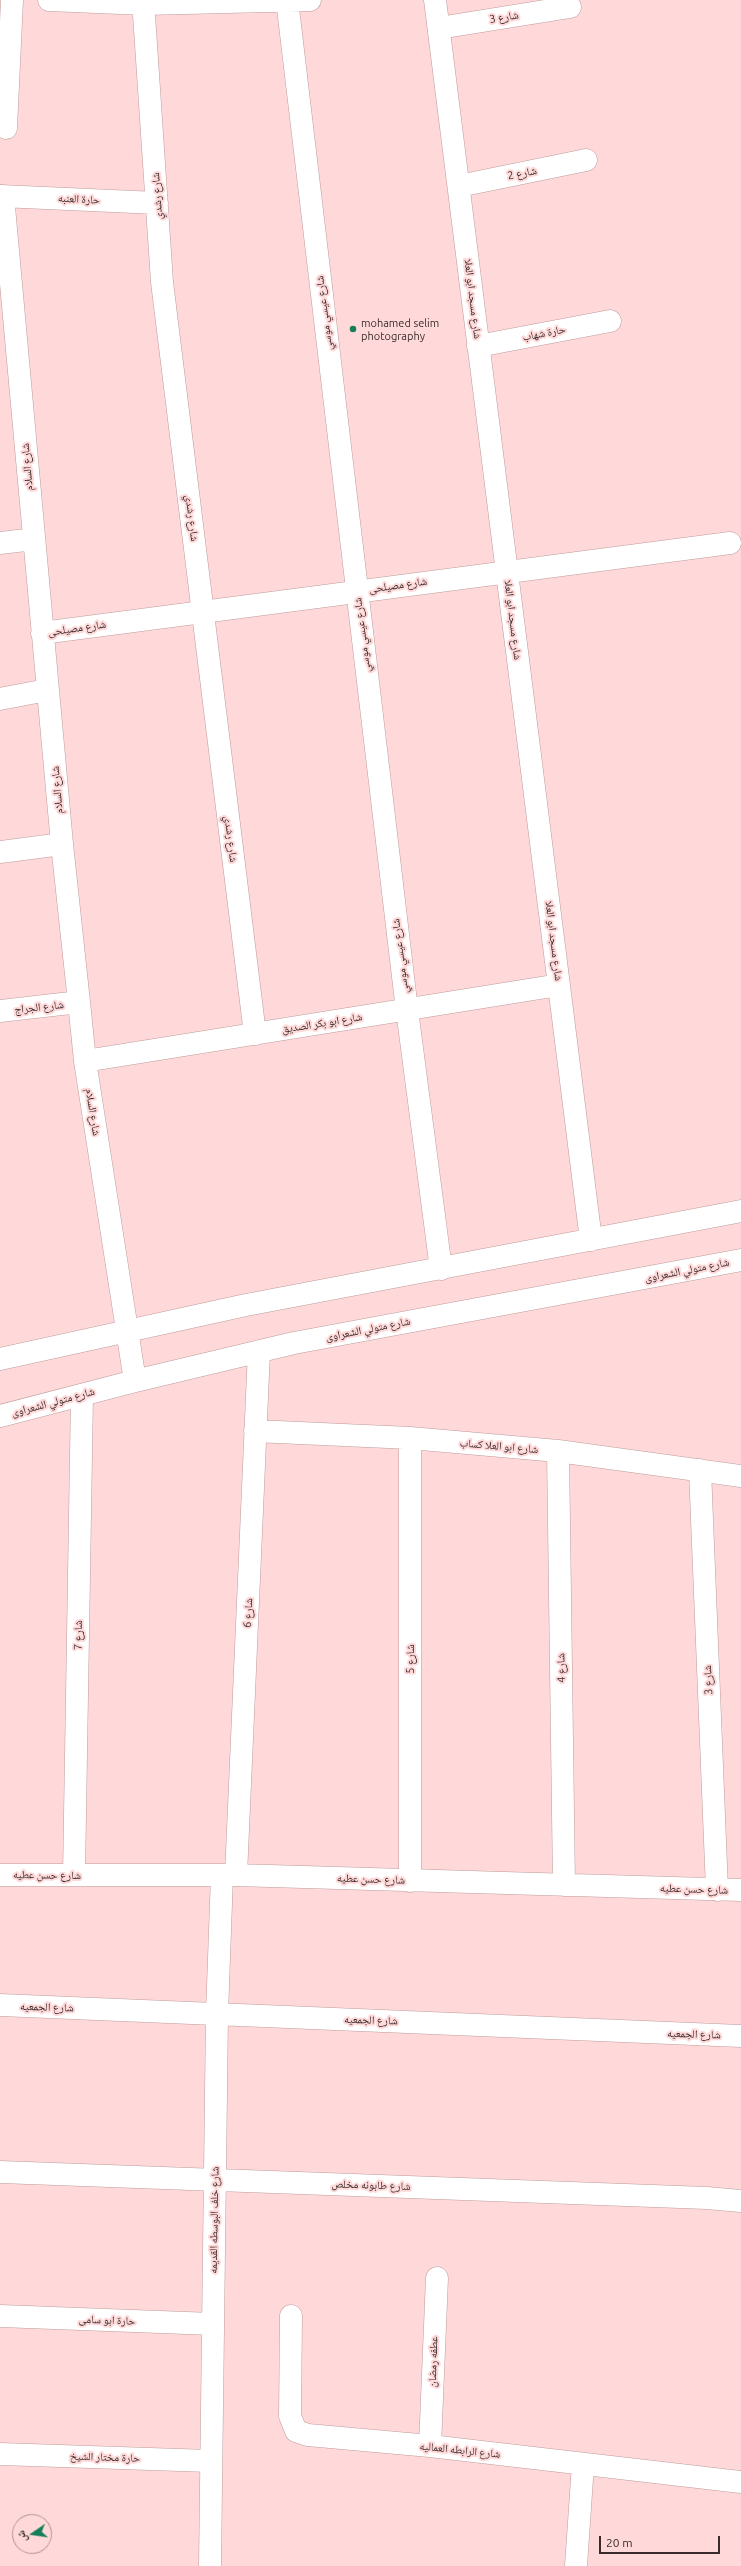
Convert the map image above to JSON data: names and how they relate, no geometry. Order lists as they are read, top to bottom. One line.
{"streets":{"street":["شارع 3","شارع 2","شارع رشدي","حارة العنبه","شارع مسجد ابو العلا","شارع عيسي موسي","حارة شهاب","شارع السلام","شارع مصيلحى","شارع الجراج","شارع ابو بكر الصديق","شارع متولي الشعراوى","شارع ابو العلا كساب","شارع 6","شارع 7","شارع 5","شارع 4","شارع حسن عطيه","شارع الجمعيه","شارع طابونه مخلص","شارع خلف البوسطه القديمه","حارة ابو سامى","عطفه رمضان","شارع الرابطه العماليه","حارة مختار الشيخ"]},"crossings":[["شارع 3","شارع مسجد ابو العلا"],["شارع 3","شارع ابو العلا كساب"],["شارع 3","شارع حسن عطيه"],["شارع 2","شارع مسجد ابو العلا"],["شارع رشدي","حارة العنبه"],["شارع رشدي","شارع مصيلحى"],["شارع رشدي","شارع ابو بكر الصديق"],["حارة العنبه","شارع السلام"],["شارع مسجد ابو العلا","حارة شهاب"],["شارع مسجد ابو العلا","شارع مصيلحى"],["شارع مسجد ابو العلا","شارع ابو بكر الصديق"],["شارع عيسي موسي","شارع مصيلحى"],["شارع عيسي موسي","شارع ابو بكر الصديق"],["شارع السلام","شارع مصيلحى"],["شارع السلام","شارع الجراج"],["شارع السلام","شارع ابو بكر الصديق"],["شارع السلام","شارع متولي الشعراوى"],["شارع متولي الشعراوى","شارع 6"],["شارع متولي الشعراوى","شارع 7"],["شارع ابو العلا كساب","شارع 6"],["شارع ابو العلا كساب","شارع 5"],["شارع ابو العلا كساب","شارع 4"],["شارع 6","شارع حسن عطيه"],["شارع 6","شارع خلف البوسطه القديمه"],["شارع 7","شارع حسن عطيه"],["شارع 5","شارع حسن عطيه"],["شارع 4","شارع حسن عطيه"],["شارع حسن عطيه","شارع خلف البوسطه القديمه"],["شارع الجمعيه","شارع خلف البوسطه القديمه"],["شارع طابونه مخلص","شارع خلف البوسطه القديمه"],["شارع خلف البوسطه القديمه","حارة ابو سامى"],["شارع خلف البوسطه القديمه","حارة مختار الشيخ"],["عطفه رمضان","شارع الرابطه العماليه"]],"places":["mohamed selim photography"],"scale_bar":"20 m","north":"left"}
